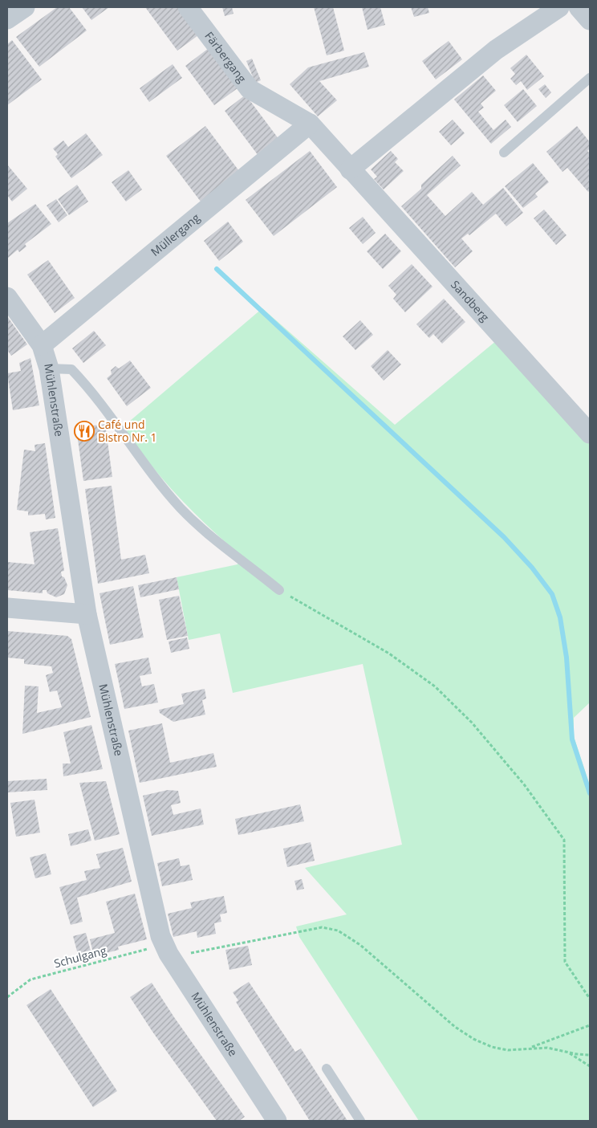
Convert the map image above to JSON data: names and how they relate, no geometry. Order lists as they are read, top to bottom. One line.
{"streets":{"street":["Färbergang","Müllergang","Sandberg","Mühlenstraße"],"path":["Schulgang"]},"crossings":[["Färbergang","Müllergang"],["Färbergang","Sandberg"],["Müllergang","Sandberg"],["Müllergang","Mühlenstraße"],["Mühlenstraße","Schulgang"]],"places":{"restaurant":["Café und Bistro Nr. 1"]}}
